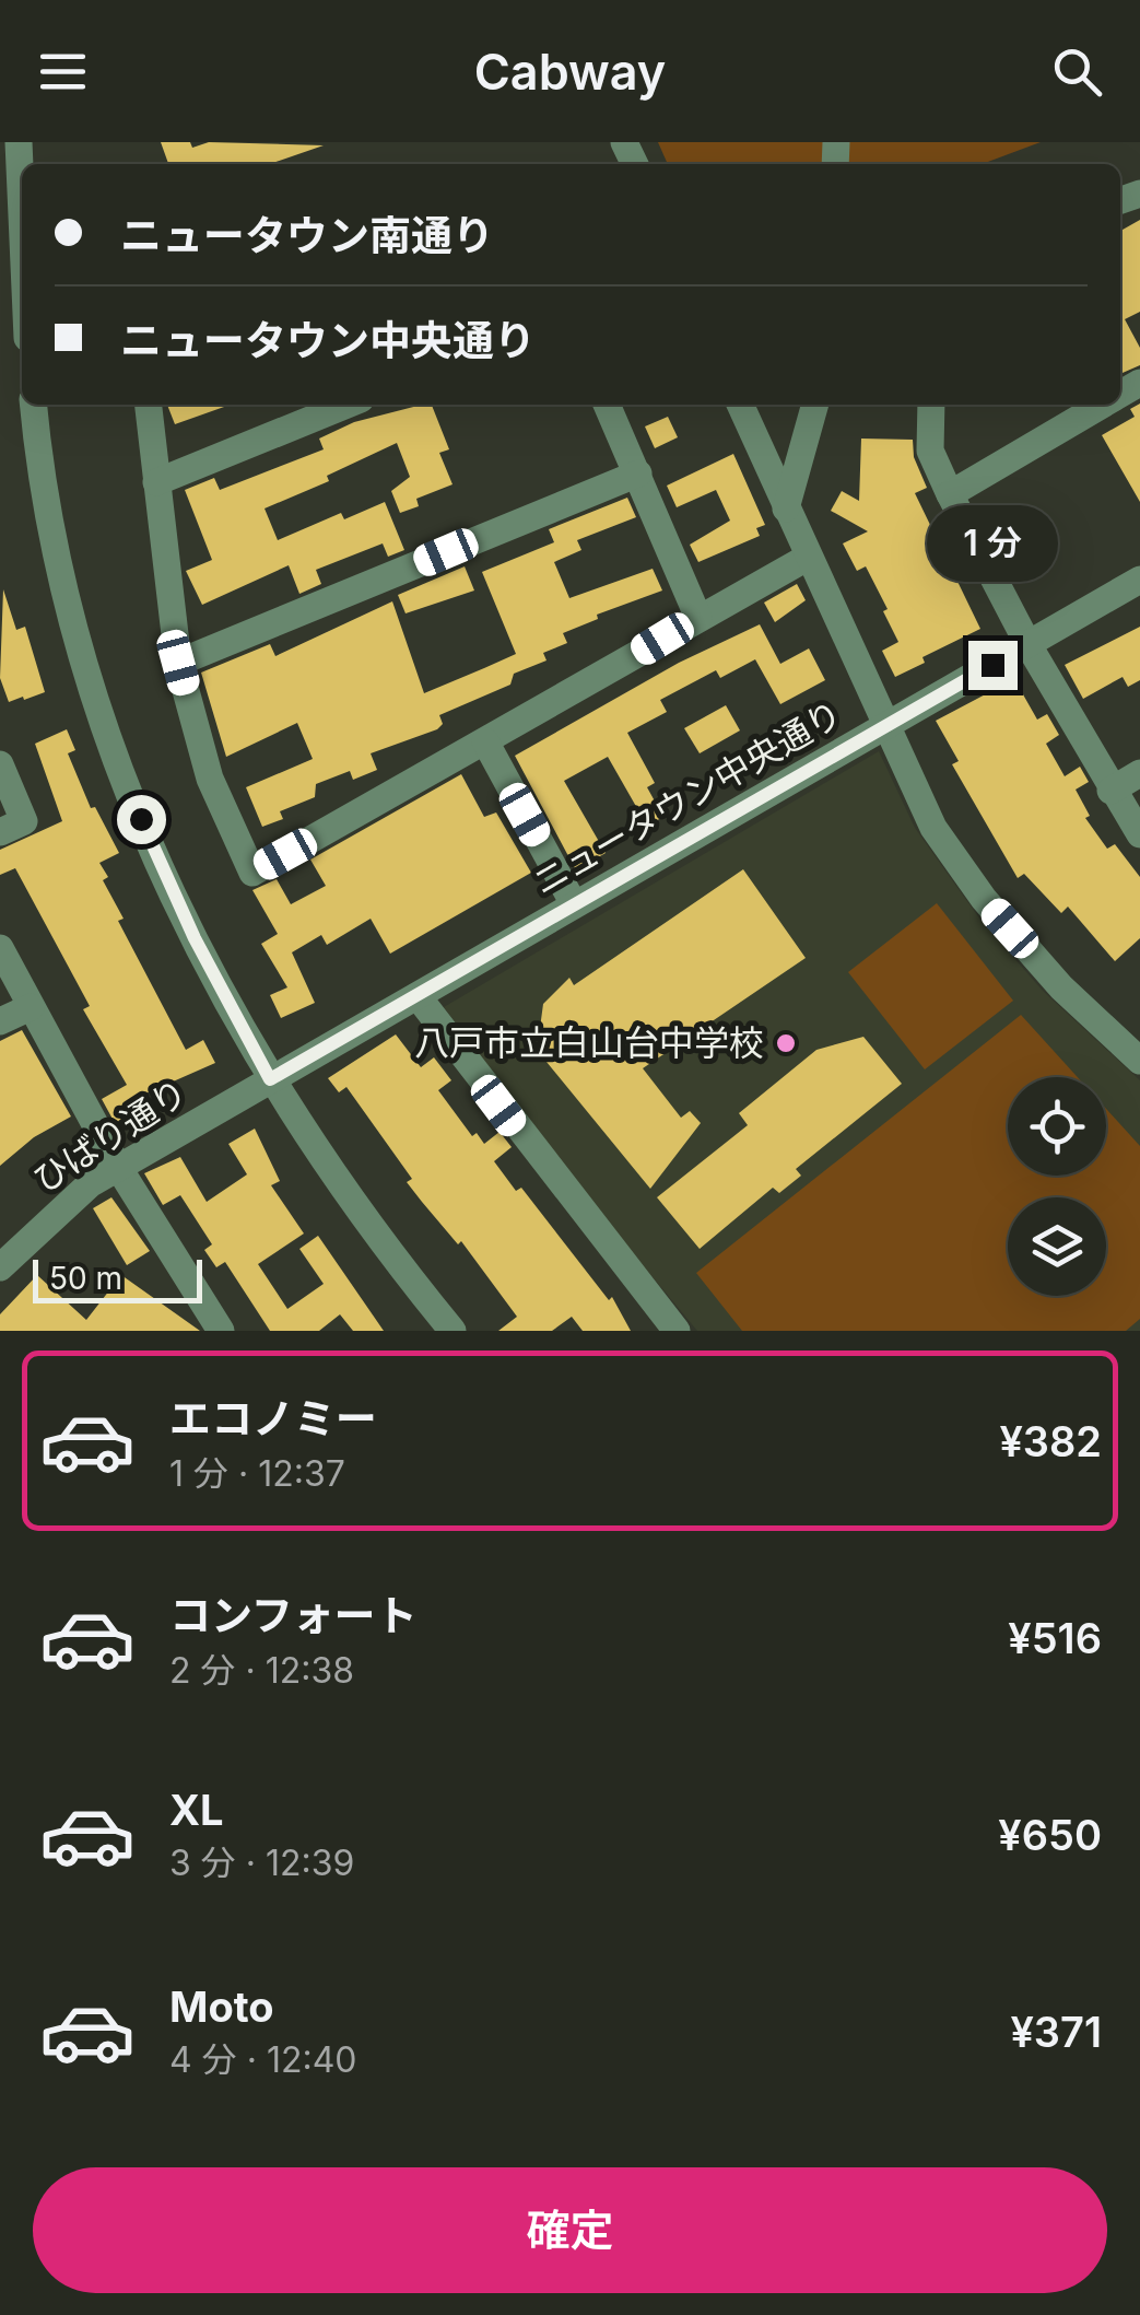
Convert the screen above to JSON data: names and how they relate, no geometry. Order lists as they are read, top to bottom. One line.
{"streets":{"street":["ニュータウン中央通り","ひばり通り"]},"crossings":[["ニュータウン中央通り","ひばり通り"]],"places":["八戸市立白山台中学校"],"scale_bar":"50 m","page":{"header":"Cabway","banner":["ニュータウン南通り","ニュータウン中央通り"],"bubble":"1 分","scale":"50 m","list":[{"name":"エコノミー","note":"1 分 · 12:37","value":"¥382"},{"name":"コンフォート","note":"2 分 · 12:38","value":"¥516"},{"name":"XL","note":"3 分 · 12:39","value":"¥650"},{"name":"Moto","note":"4 分 · 12:40","value":"¥371"}],"buttons":"確定"}}
